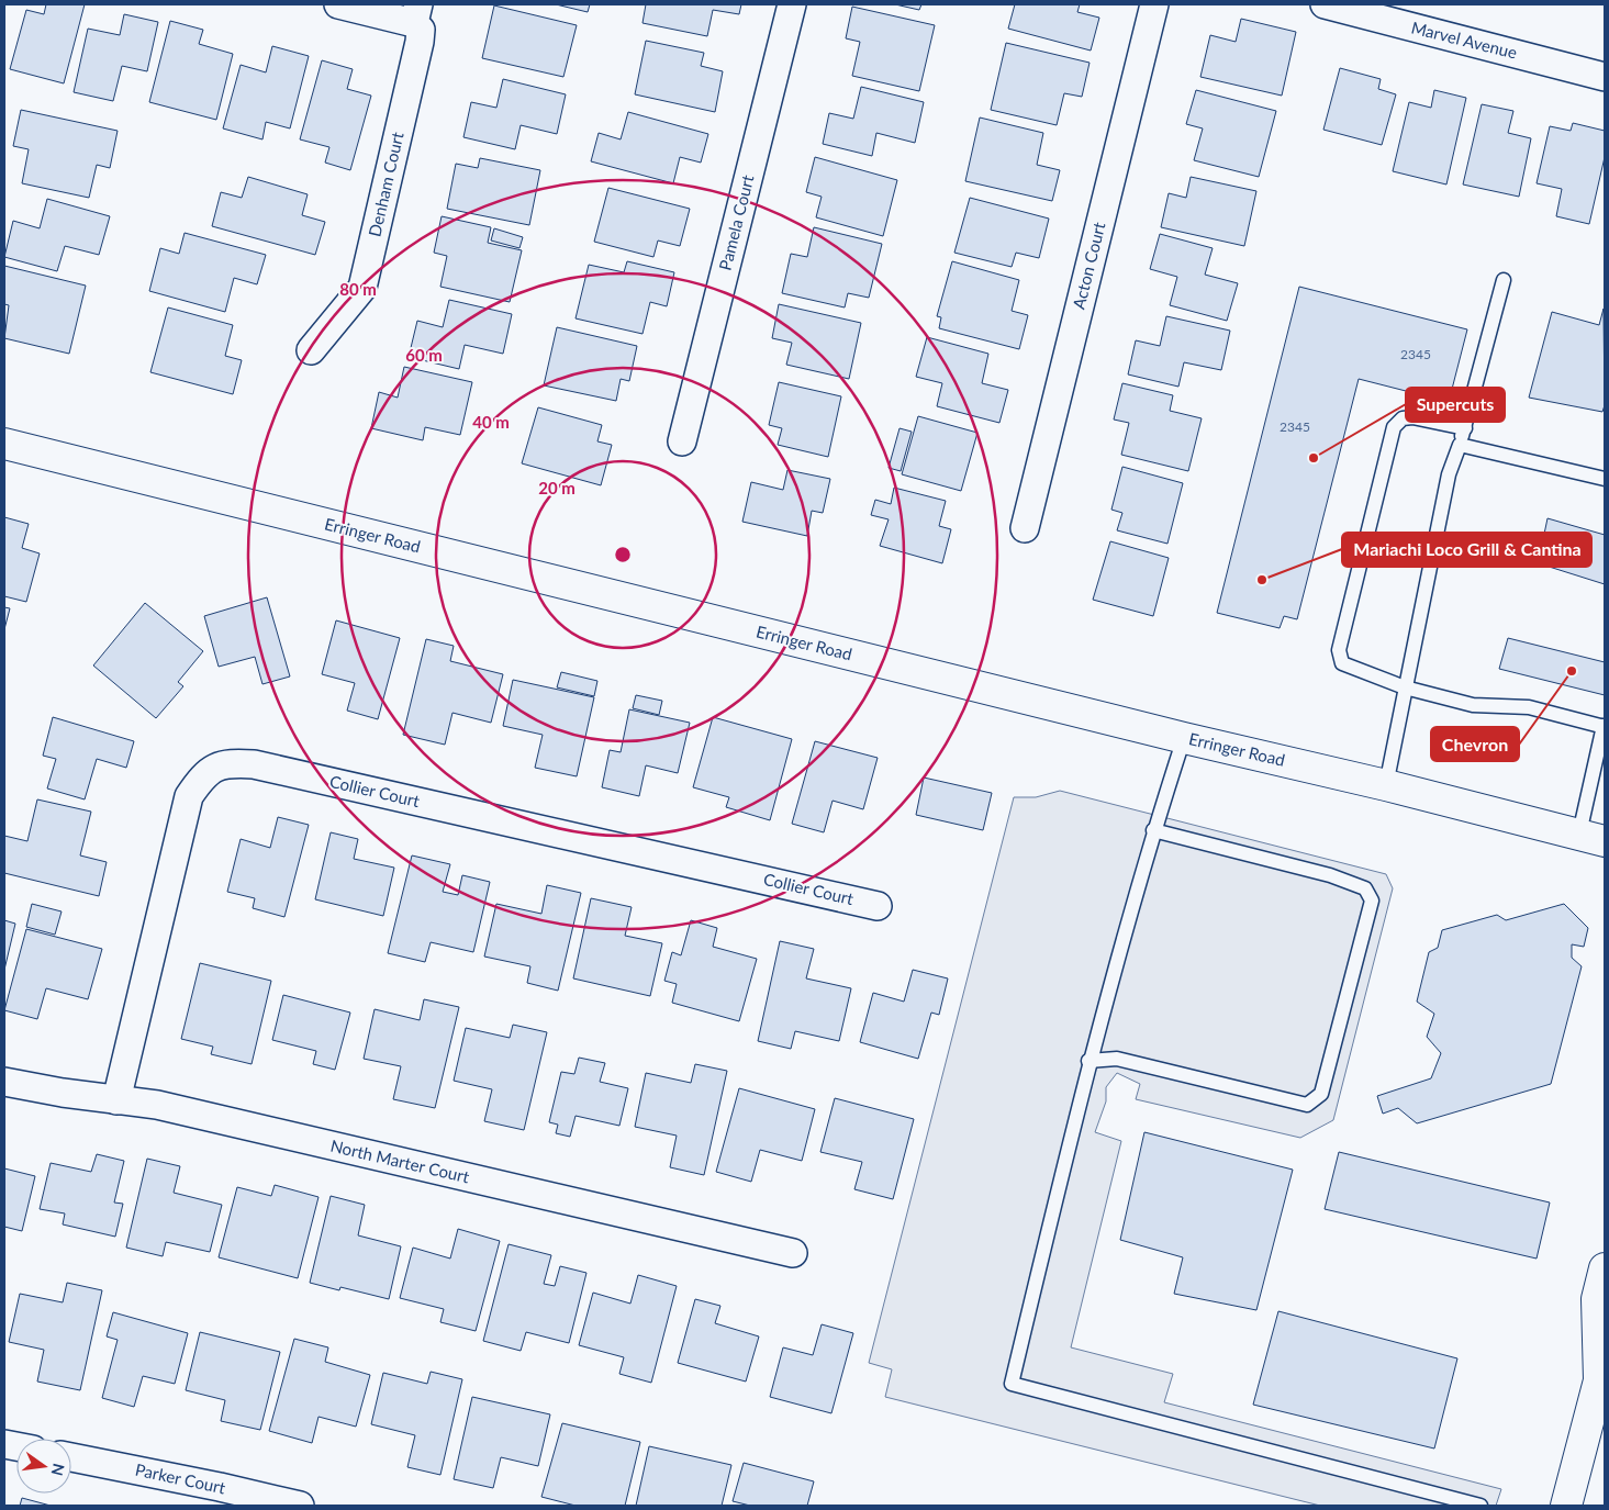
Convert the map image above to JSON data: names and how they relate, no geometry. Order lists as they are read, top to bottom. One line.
{"streets":{"main road":["Erringer Road"],"street":["Marvel Avenue","Denham Court","Pamela Court","Acton Court","Collier Court","North Marter Court","Parker Court"]},"crossings":[["Collier Court","North Marter Court"]],"places":["Supercuts","Mariachi Loco Grill & Cantina","Chevron"],"house_numbers":["2345","2345"],"north":"right","rings":["80 m","60 m","40 m","20 m"]}
